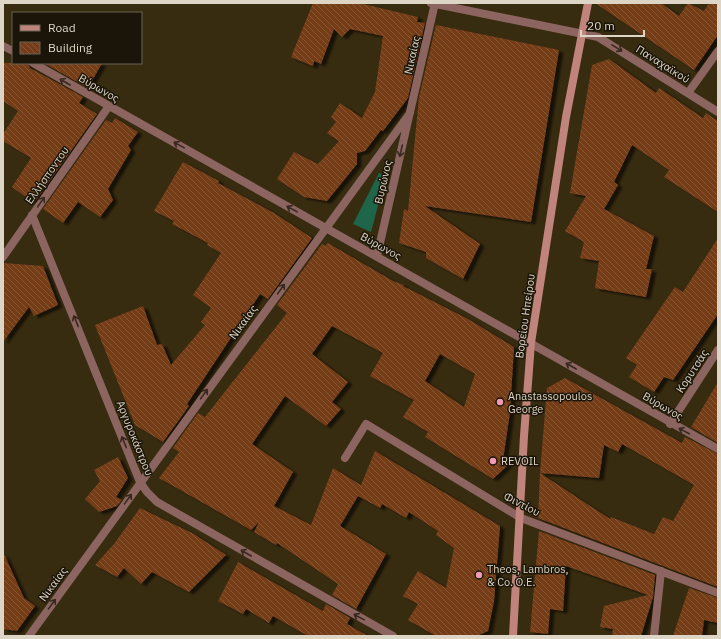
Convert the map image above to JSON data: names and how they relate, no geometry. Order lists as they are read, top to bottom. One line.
{"streets":{"main road":["Βορείου Ηπείρου"],"street":["Νικαίας","Παναχαϊκού","Βύρωνος","Ελλήσποντου","Βυρώνος","Κορυτσάς","Αργυροκάστρου","Φιντίου"]},"crossings":[["Νικαίας","Παναχαϊκού"],["Νικαίας","Βύρωνος"],["Νικαίας","Βυρώνος"],["Νικαίας","Αργυροκάστρου"],["Παναχαϊκού","Βορείου Ηπείρου"],["Βύρωνος","Ελλήσποντου"],["Βύρωνος","Βυρώνος"],["Βύρωνος","Βορείου Ηπείρου"],["Βύρωνος","Κορυτσάς"],["Ελλήσποντου","Αργυροκάστρου"],["Βορείου Ηπείρου","Φιντίου"]],"one_way":["Νικαίας","Παναχαϊκού","Βύρωνος","Ελλήσποντου","Βυρώνος","Αργυροκάστρου"],"places":["Anastassopoulos George","REVOIL","Theos, Lambros, & Co. O.E."],"legend":["Road","Building"],"scale_bar":"20 m"}
